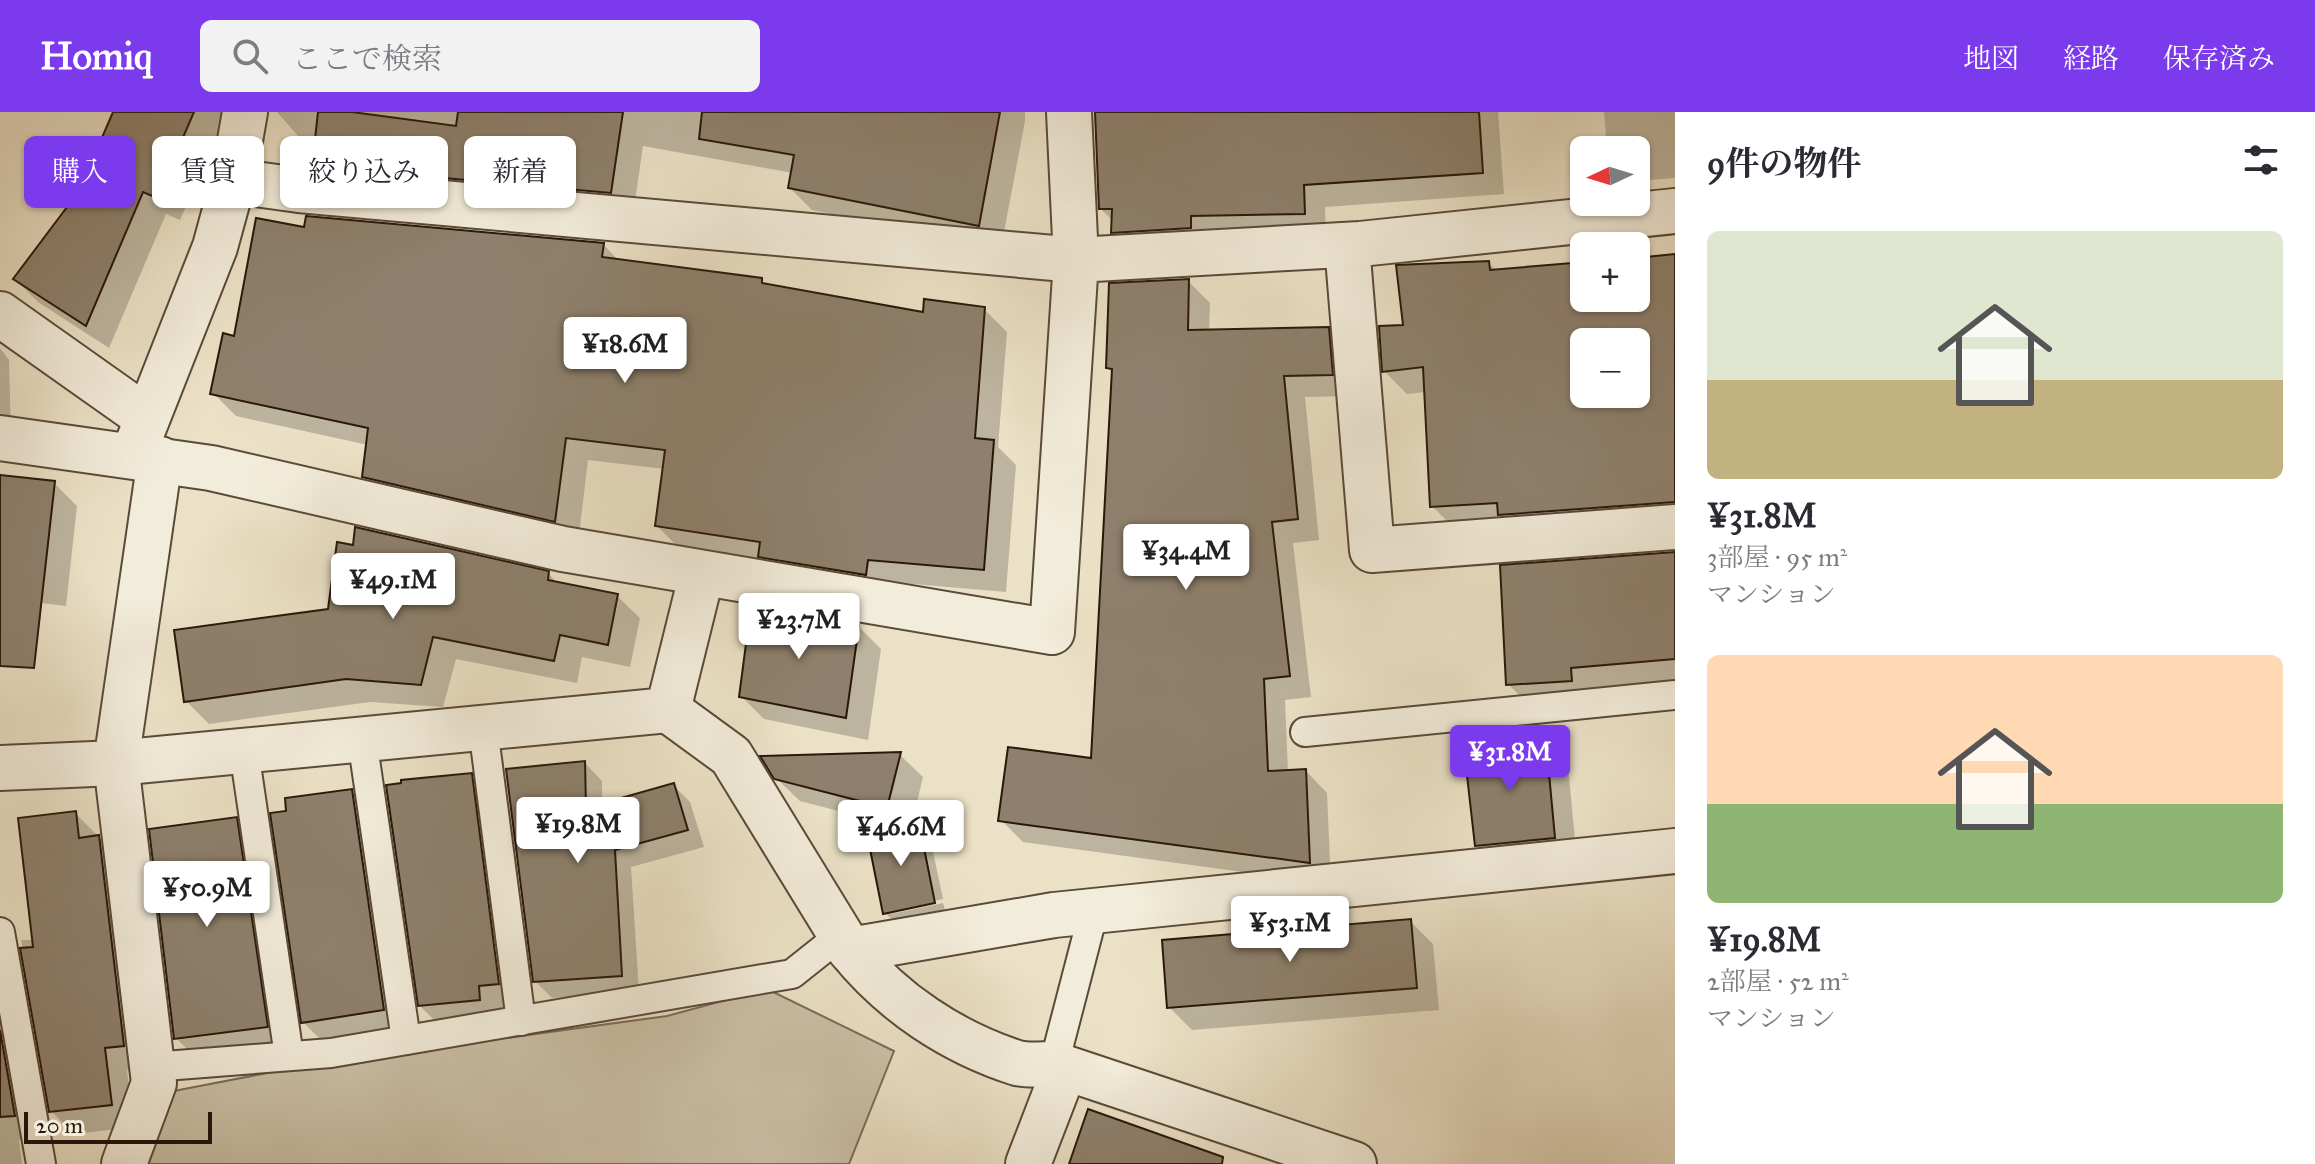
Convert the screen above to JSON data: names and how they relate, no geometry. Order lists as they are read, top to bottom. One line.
{"scale_bar":"20 m","north":"left","page":{"header":"Homiq","search":"ここで検索","nav":["地図","経路","保存済み"],"heading":"9件の物件","map_buttons":["+","−"],"chip":["購入","賃貸","絞り込み","新着"],"list":[{"name":"¥31.8M","note":"3部屋 · 95 m² · マンション"},{"name":"¥19.8M","note":"2部屋 · 52 m² · マンション"}],"price":["¥18.6M","¥34.4M","¥49.1M","¥23.7M","¥31.8M","¥19.8M","¥46.6M","¥50.9M","¥53.1M"],"scale":"20 m"}}
